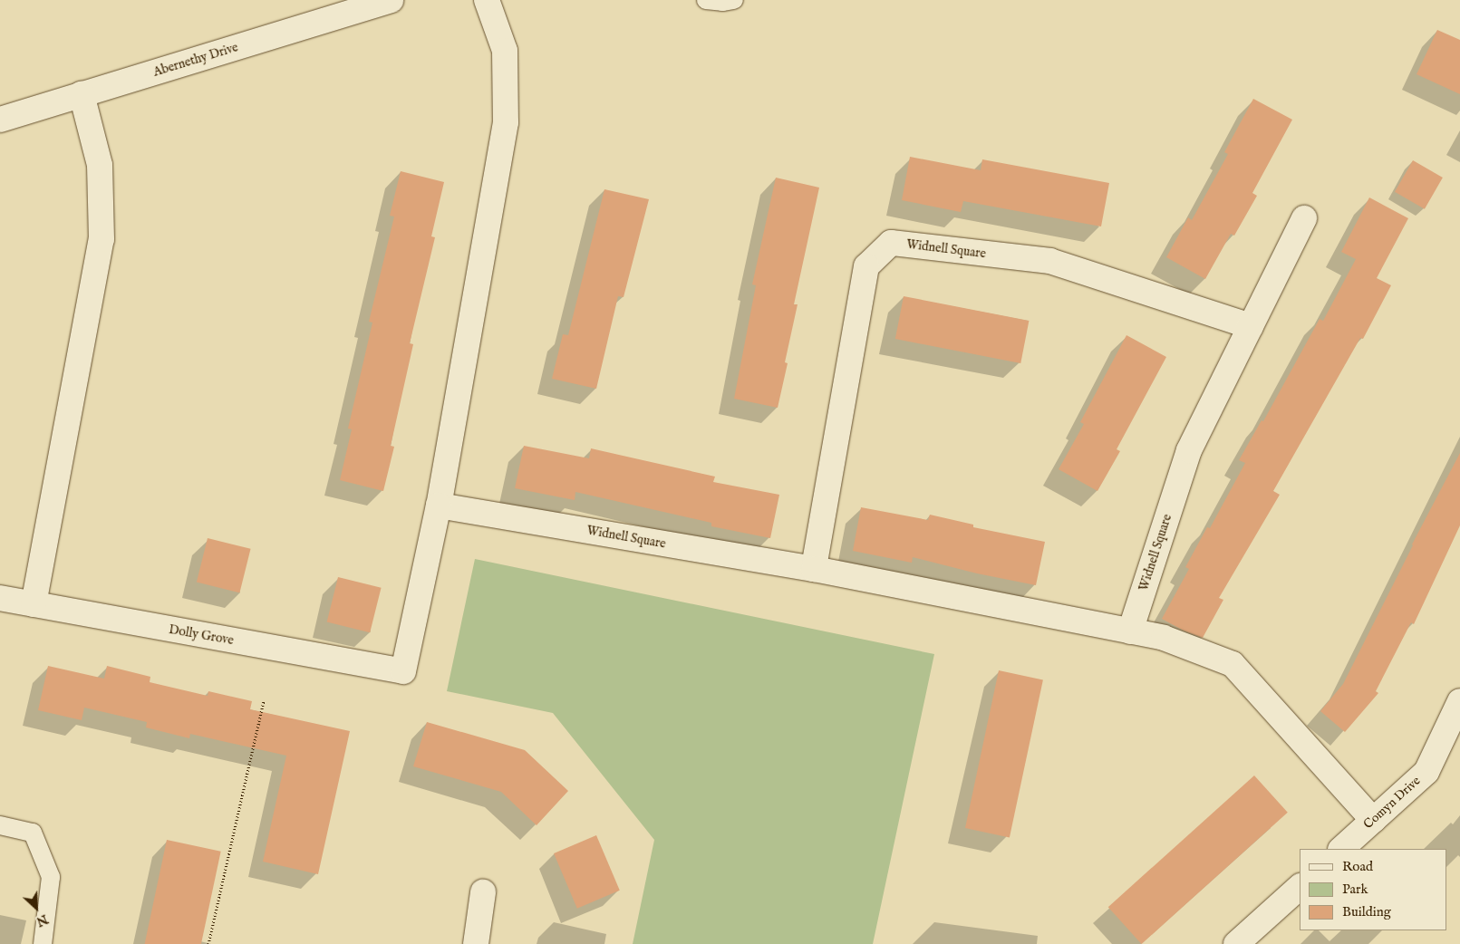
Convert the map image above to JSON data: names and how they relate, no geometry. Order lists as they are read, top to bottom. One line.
{"streets":{"street":["Abernethy Drive","Widnell Square","Dolly Grove","Comyn Drive"]},"crossings":[["Widnell Square","Dolly Grove"],["Widnell Square","Comyn Drive"]],"legend":["Road","Park","Building"],"north":"bottom right"}
